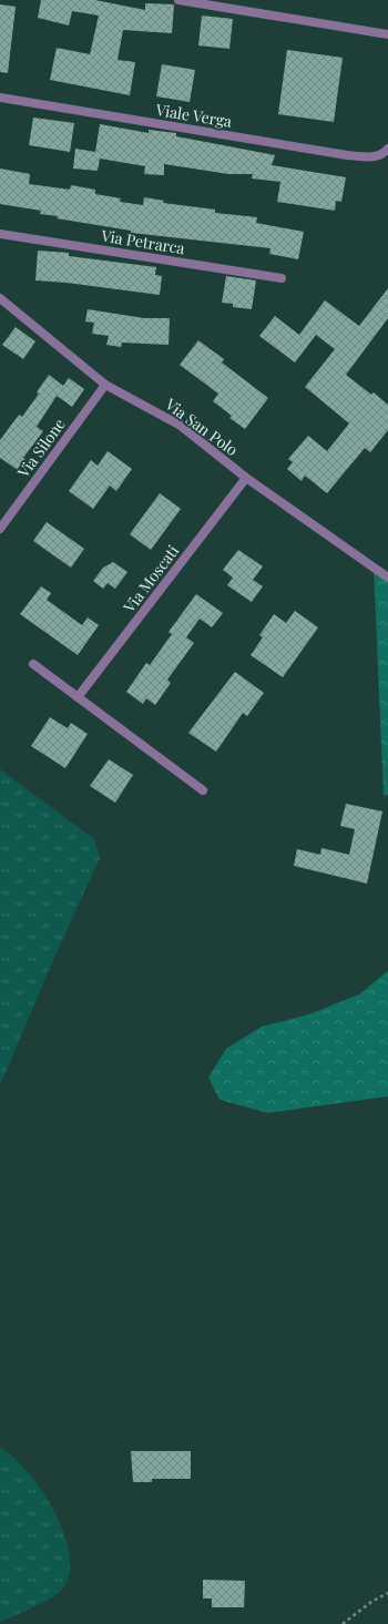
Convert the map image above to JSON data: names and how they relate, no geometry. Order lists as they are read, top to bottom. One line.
{"streets":{"street":["Viale Verga","Via Petrarca","Via San Polo","Via Silone","Via Moscati"]},"crossings":[["Via San Polo","Via Silone"],["Via San Polo","Via Moscati"]]}
